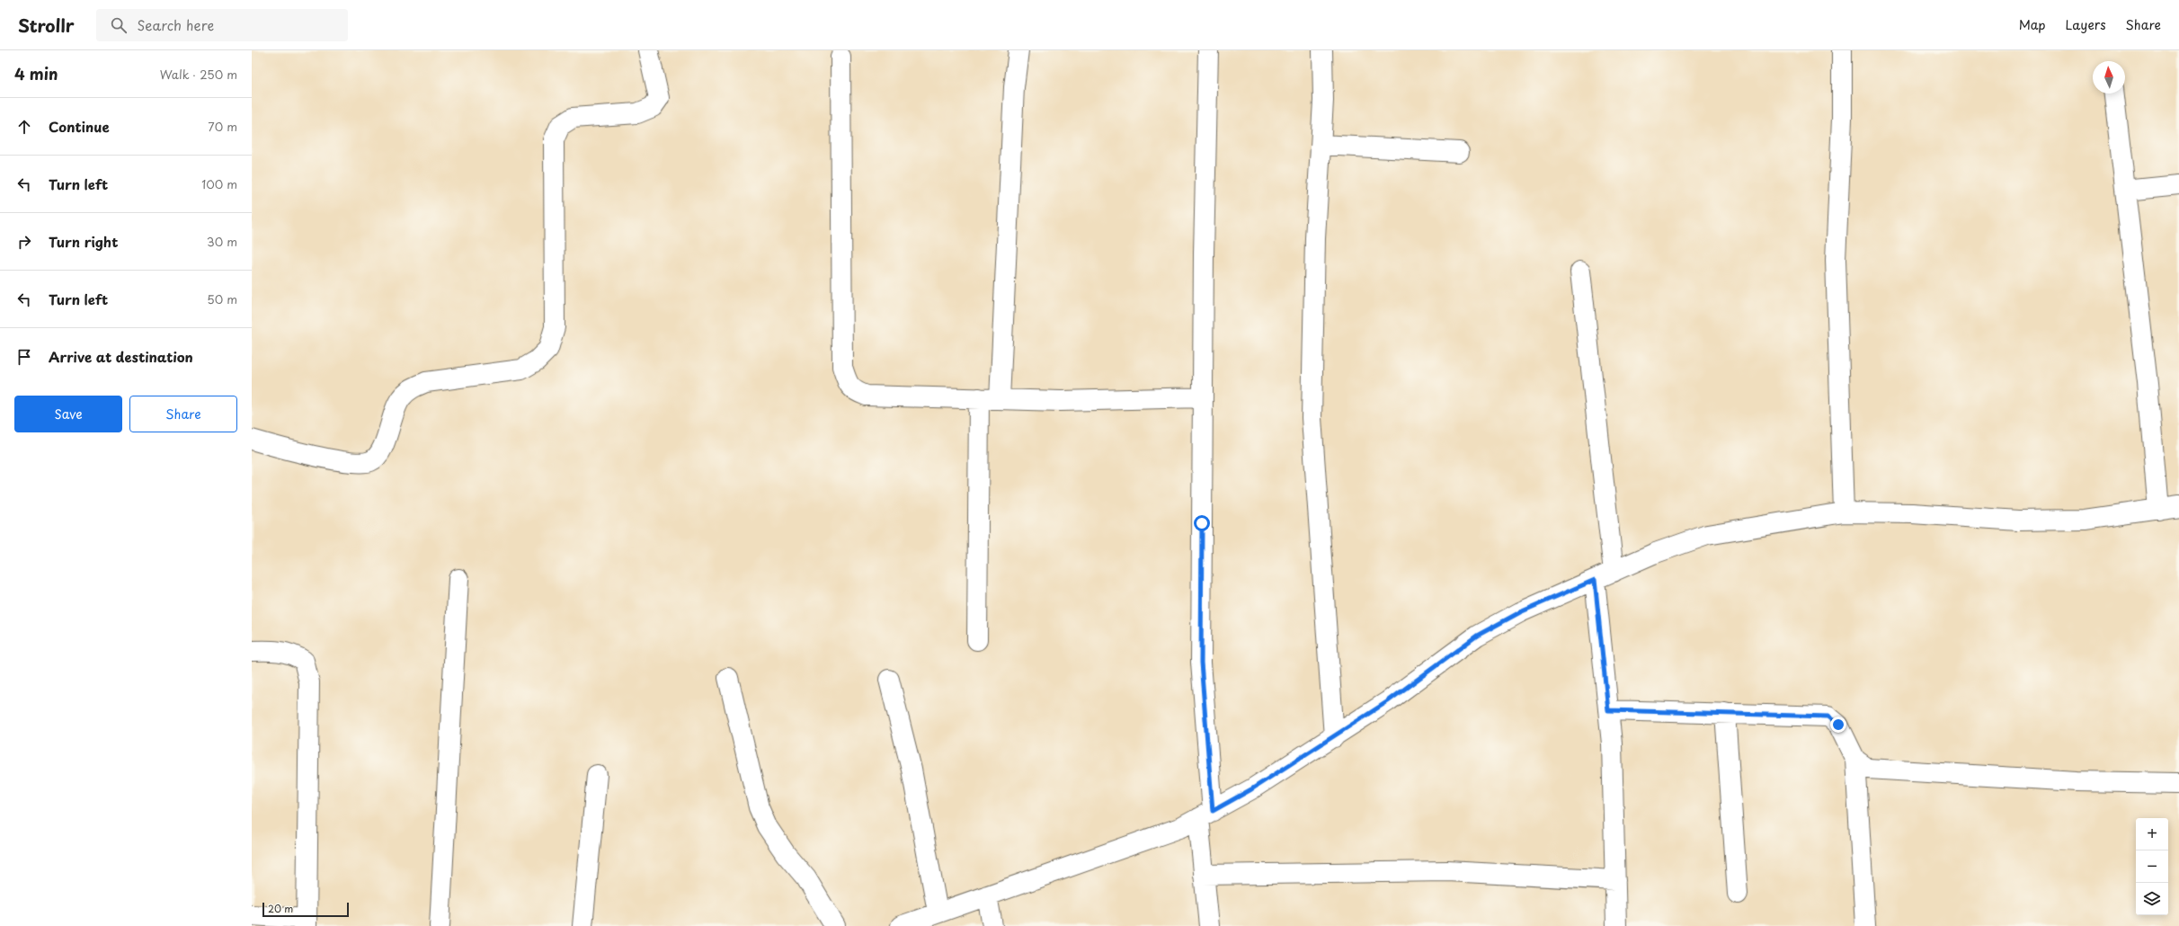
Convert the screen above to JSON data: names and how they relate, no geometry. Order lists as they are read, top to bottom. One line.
{"scale_bar":"20 m","north":"top","page":{"header":"Strollr","search":"Search here","nav":["Map","Layers","Share"],"heading":["4 min","Walk · 250 m"],"list":[["Continue","70 m"],["Turn left","100 m"],["Turn right","30 m"],["Turn left","50 m"],"Arrive at destination"],"buttons":["Save","Share"],"map_buttons":["+","−"],"scale":"20 m"}}
